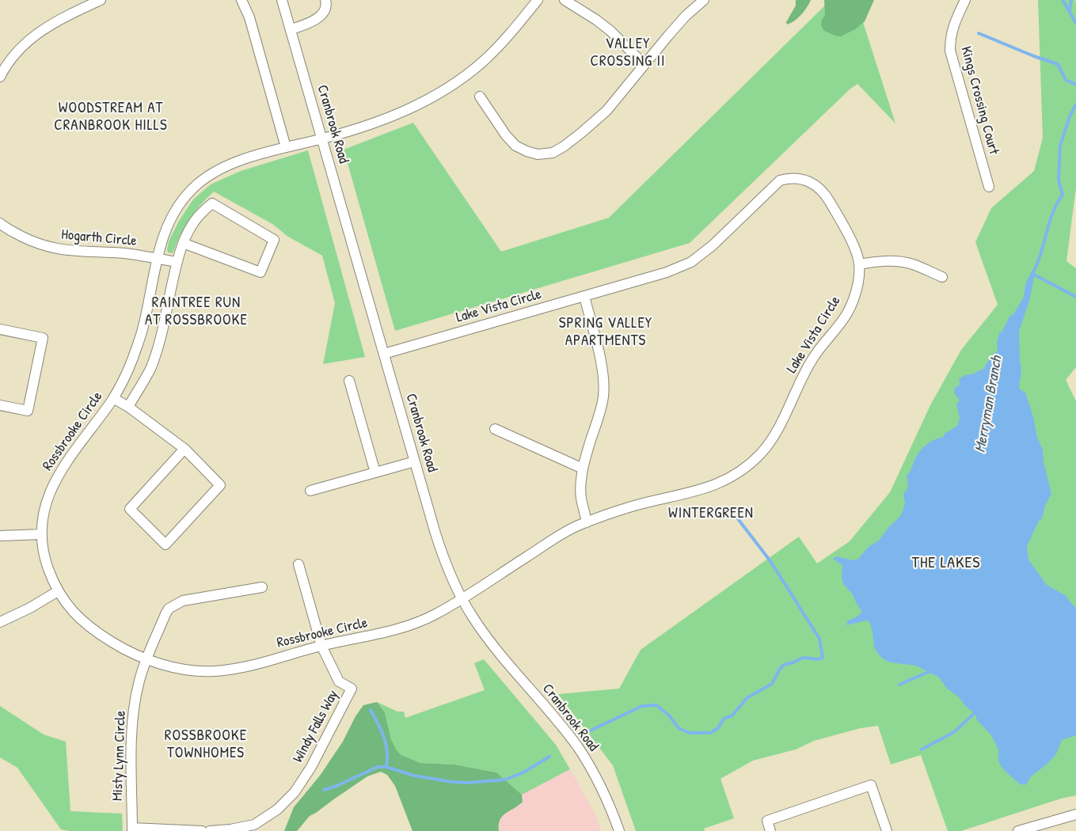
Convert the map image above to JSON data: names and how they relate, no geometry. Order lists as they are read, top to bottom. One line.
{"streets":{"street":["Kings Crossing Court","Cranbrook Road","Hogarth Circle","Lake Vista Circle","Rossbrooke Circle","Windy Falls Way","Misty Lynn Circle"]},"crossings":[["Cranbrook Road","Lake Vista Circle"],["Cranbrook Road","Rossbrooke Circle"],["Hogarth Circle","Rossbrooke Circle"],["Lake Vista Circle","Rossbrooke Circle"],["Rossbrooke Circle","Windy Falls Way"],["Rossbrooke Circle","Misty Lynn Circle"]],"districts":["VALLEY CROSSING II","WOODSTREAM AT CRANBROOK HILLS","RAINTREE RUN AT ROSSBROOKE","SPRING VALLEY APARTMENTS","WINTERGREEN","THE LAKES","ROSSBROOKE TOWNHOMES"],"water":["Merryman Branch"]}
